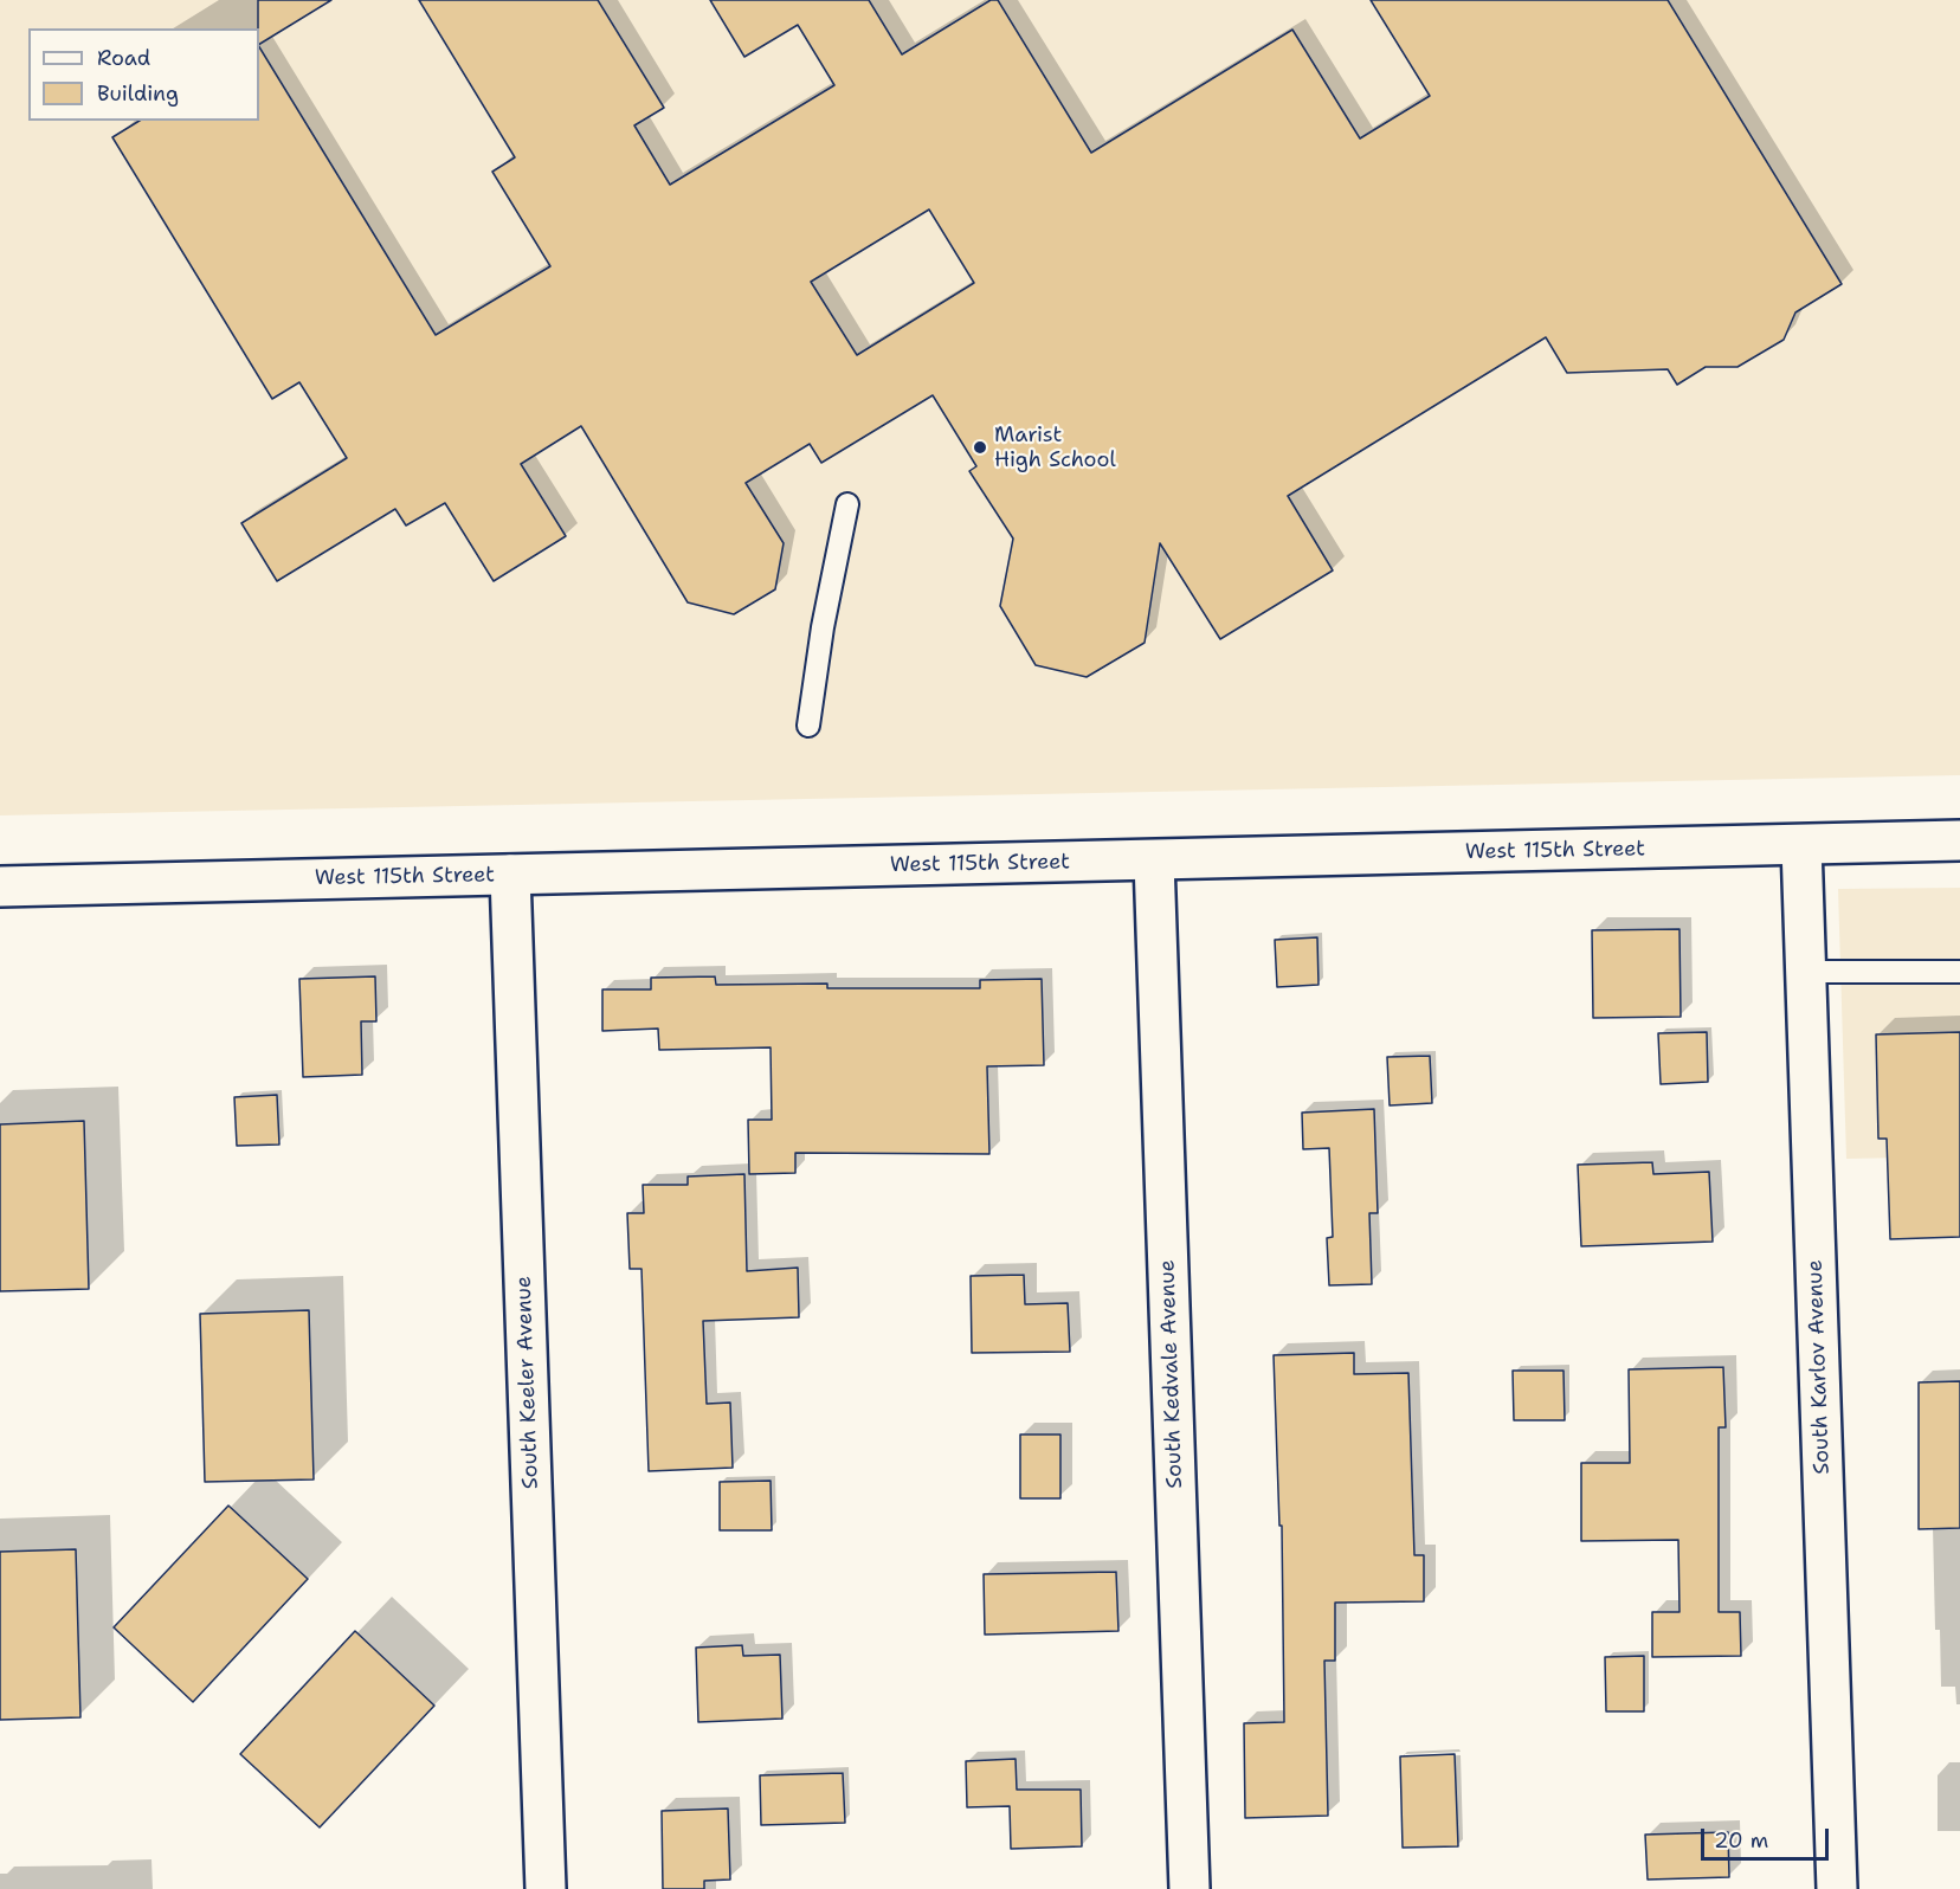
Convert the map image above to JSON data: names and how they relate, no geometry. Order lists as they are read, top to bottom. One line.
{"streets":{"street":["West 115th Street","South Karlov Avenue","South Kedvale Avenue","South Keeler Avenue"]},"crossings":[["West 115th Street","South Karlov Avenue"],["West 115th Street","South Kedvale Avenue"],["West 115th Street","South Keeler Avenue"]],"places":["Marist High School"],"legend":["Road","Building"],"scale_bar":"20 m"}
